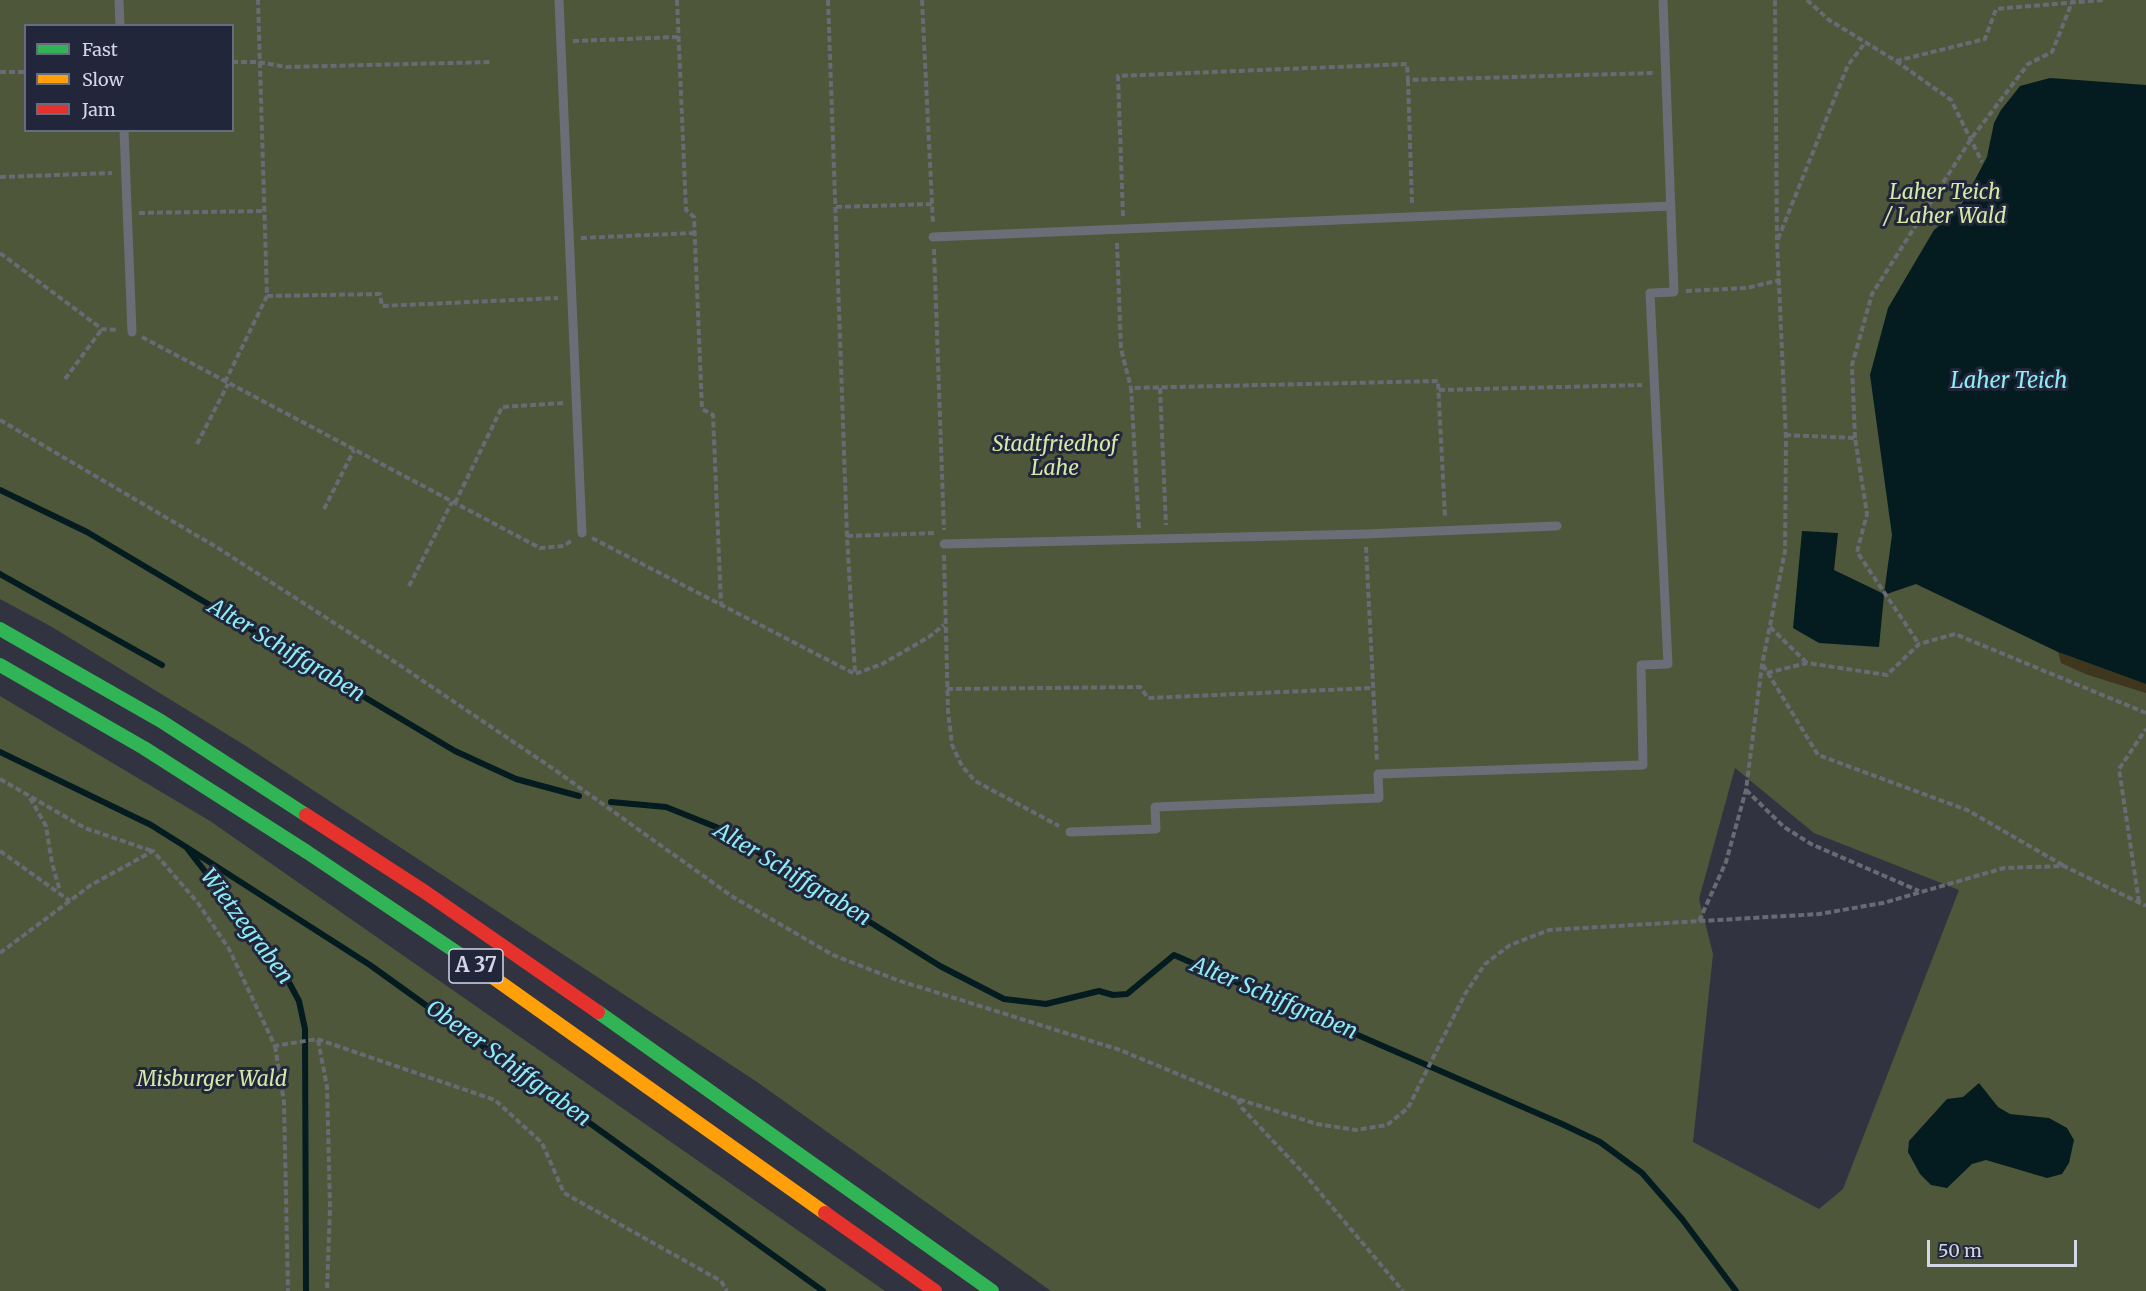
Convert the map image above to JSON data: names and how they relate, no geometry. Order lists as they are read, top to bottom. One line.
{"streets":{"highway":["A 37"]},"water":["Laher Teich","Alter Schiffgraben","Wietzegraben","Oberer Schiffgraben"],"parks":["Laher Teich / Laher Wald","Stadtfriedhof Lahe","Misburger Wald"],"legend":["Fast","Slow","Jam"],"scale_bar":"50 m"}
